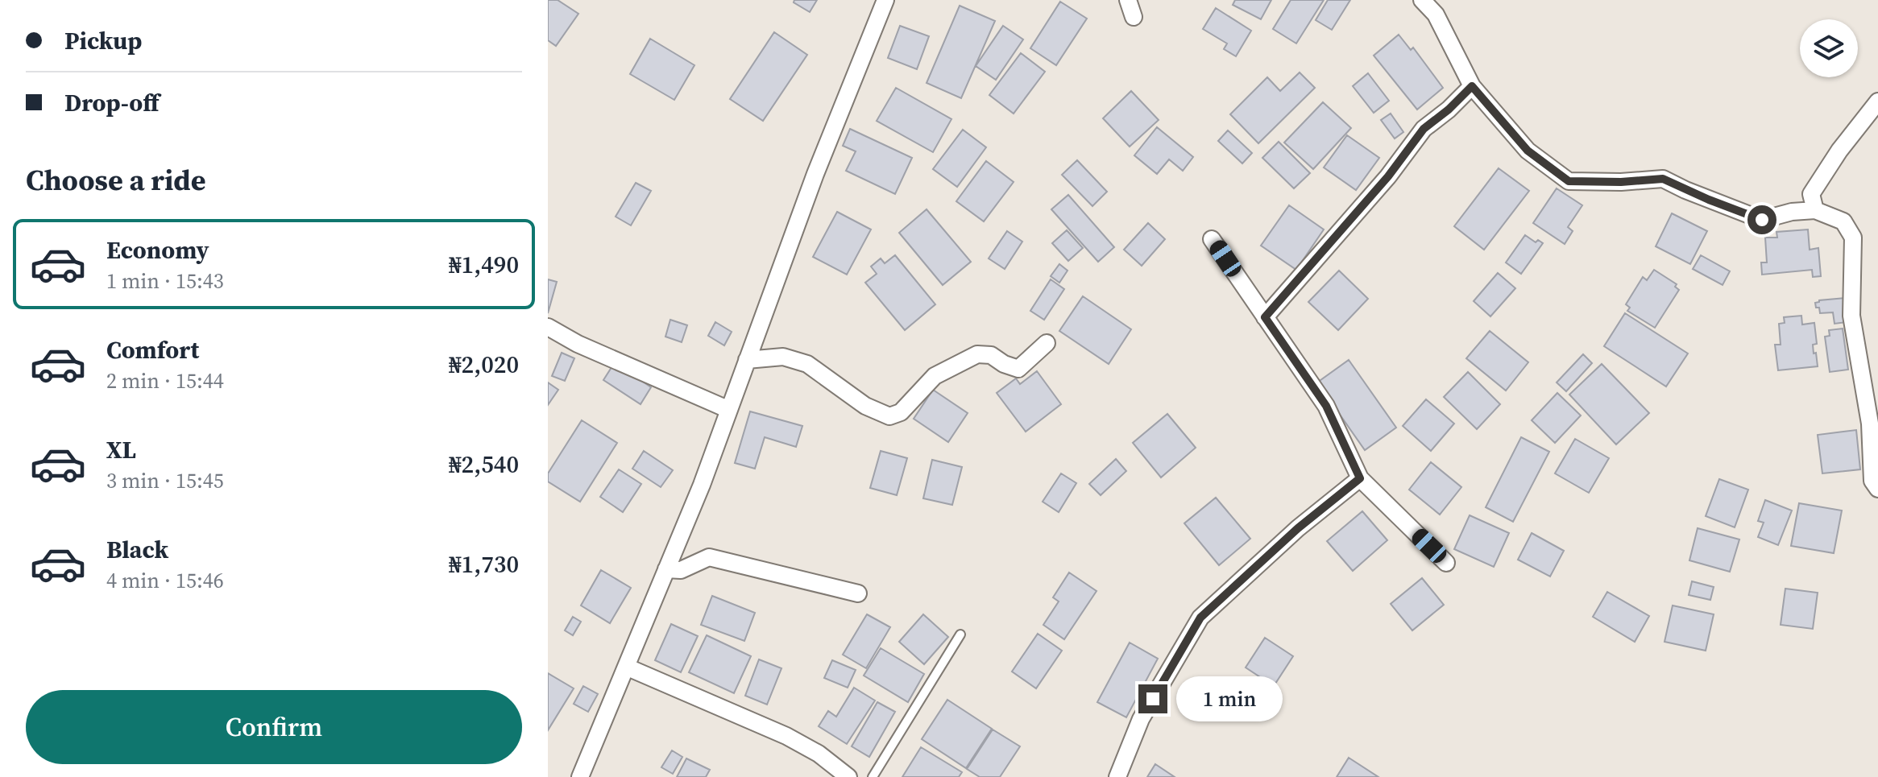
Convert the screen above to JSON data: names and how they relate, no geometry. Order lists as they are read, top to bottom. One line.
{"page":{"banner":["Pickup","Drop-off"],"heading":"Choose a ride","list":[{"name":"Economy","note":"1 min · 15:43","value":"₦1,490"},{"name":"Comfort","note":"2 min · 15:44","value":"₦2,020"},{"name":"XL","note":"3 min · 15:45","value":"₦2,540"},{"name":"Black","note":"4 min · 15:46","value":"₦1,730"}],"bubble":"1 min","buttons":"Confirm"}}
